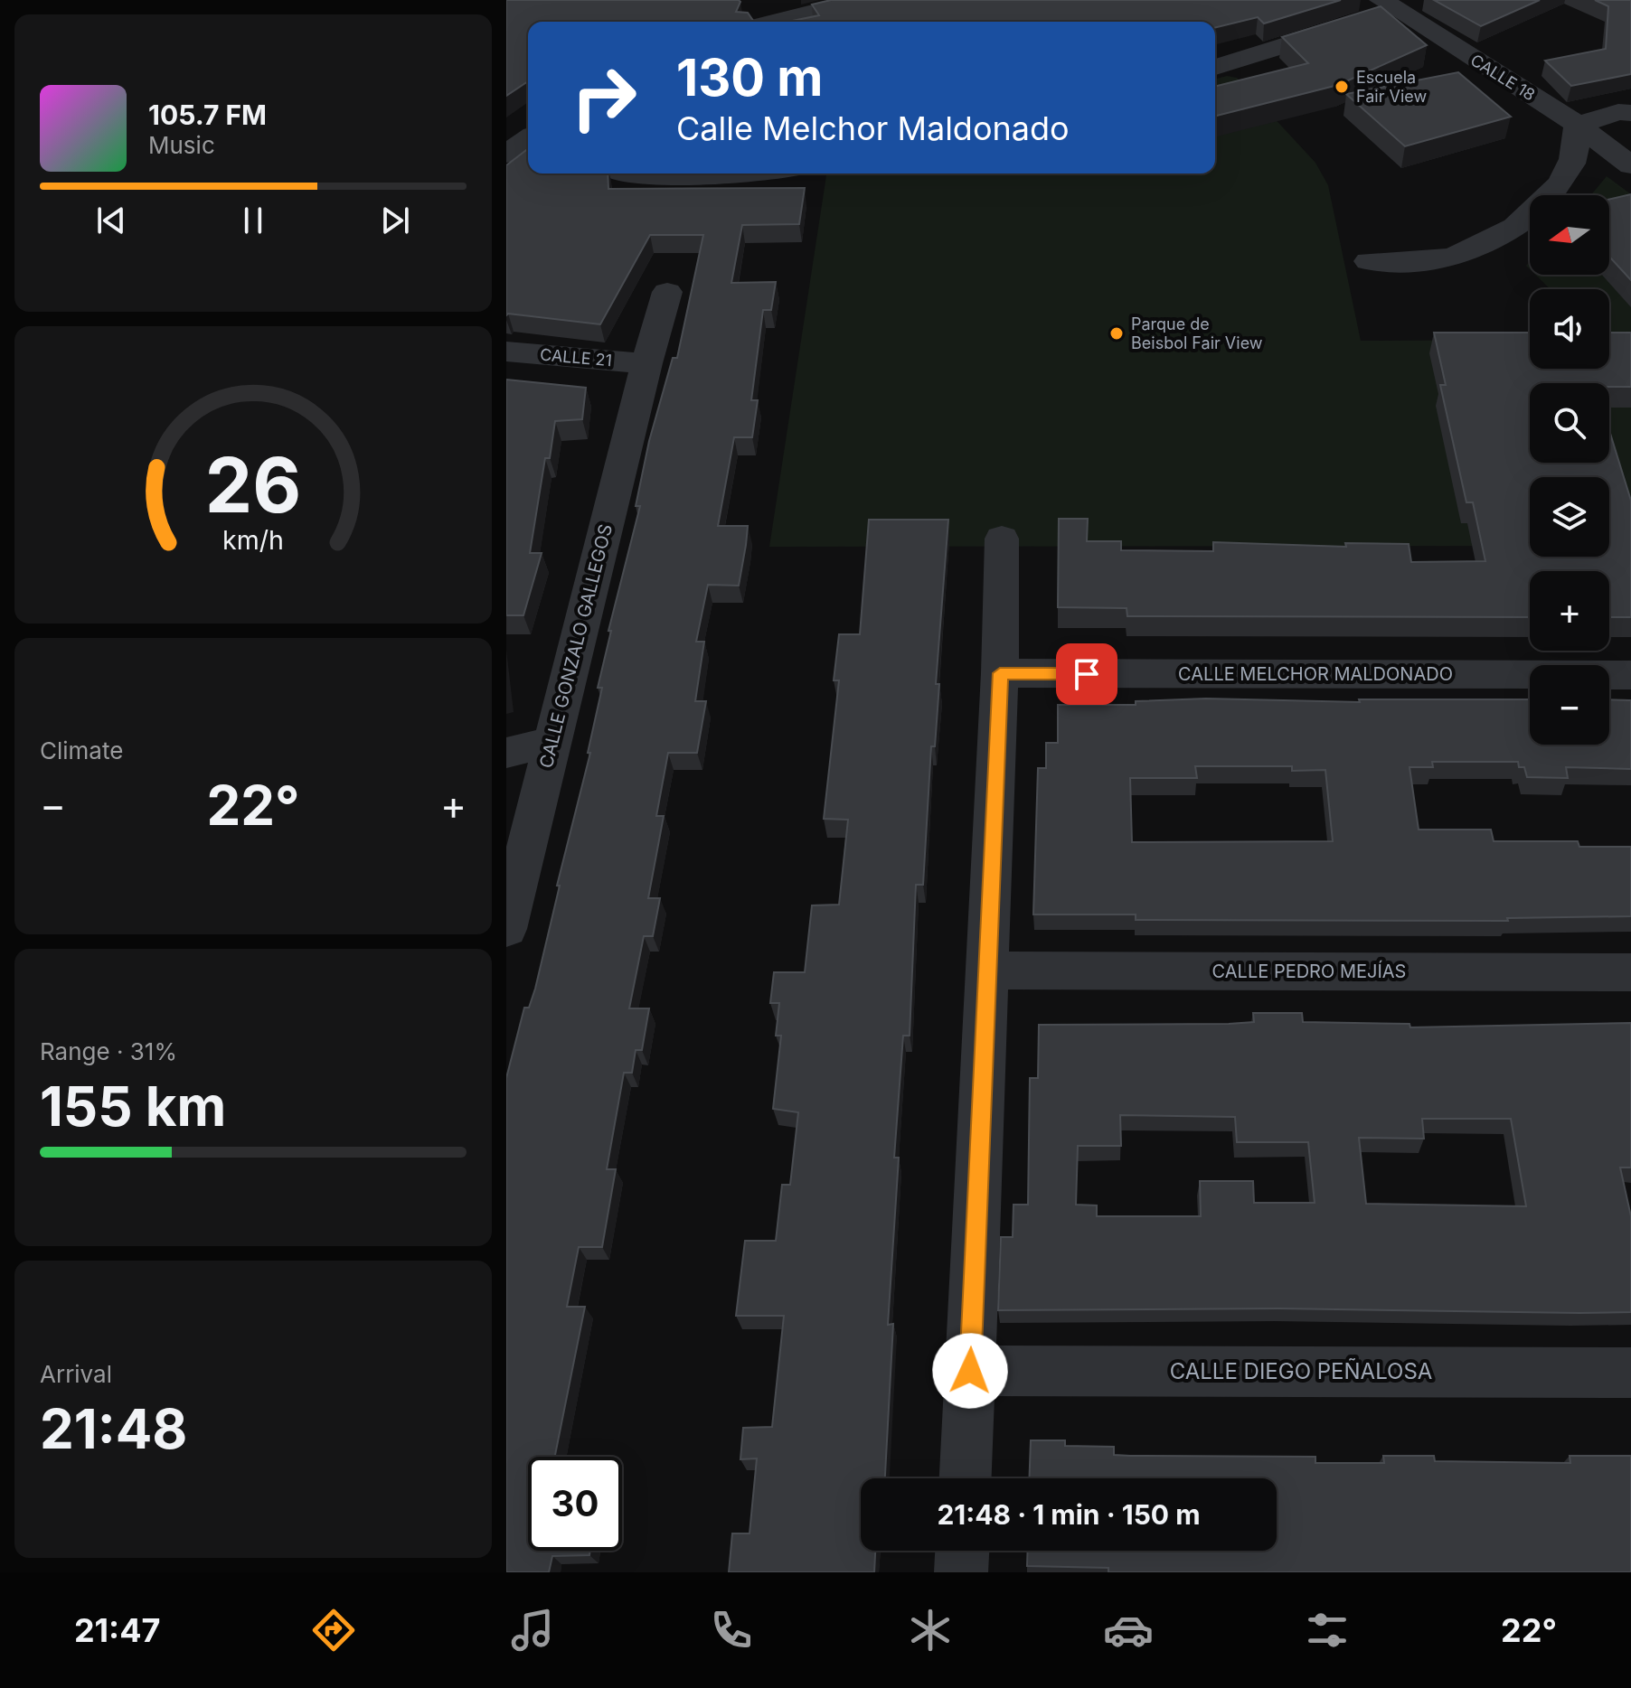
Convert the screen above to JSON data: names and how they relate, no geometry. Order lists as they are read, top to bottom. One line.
{"streets":{"street":["CALLE 18","CALLE 21","CALLE GONZALO GALLEGOS","CALLE MELCHOR MALDONADO","CALLE PEDRO MEJÍAS","CALLE DIEGO PEÑALOSA"]},"crossings":[["CALLE 21","CALLE GONZALO GALLEGOS"]],"places":["Escuela Fair View","Parque de Beisbol Fair View"],"north":"left","page":{"turn":["130 m","Calle Melchor Maldonado"],"song":["105.7 FM","Music"],"map_buttons":["+","−"],"tile":["Climate",["Range · 31%","155 km"],["Arrival","21:48"]],"heat":["−","22°","+"],"limit":"30","trip":"21:48 · 1 min · 150 m","tabs":["21:47","22°"],"gauge":["26","km/h"]}}
